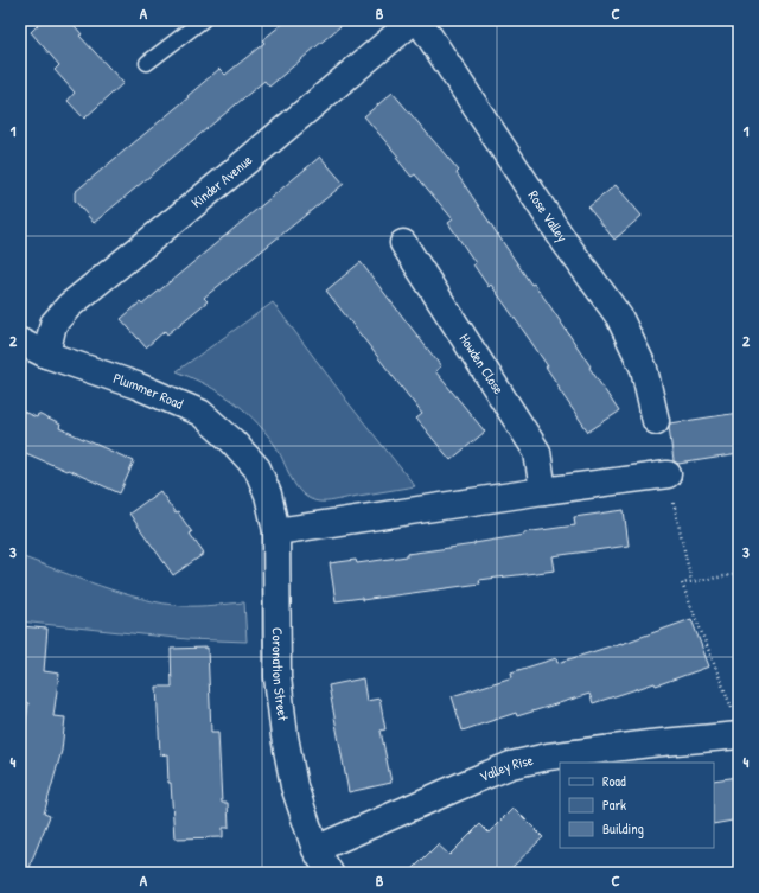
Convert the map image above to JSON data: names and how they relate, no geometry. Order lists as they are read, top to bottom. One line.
{"streets":{"street":["Kinder Avenue","Rose Valley","Howden Close","Plummer Road","Coronation Street","Valley Rise"]},"crossings":[["Kinder Avenue","Plummer Road"],["Plummer Road","Coronation Street"],["Coronation Street","Valley Rise"]],"legend":["Road","Park","Building"],"grid":{"columns":["A","B","C"],"rows":["1","2","3","4"]}}
